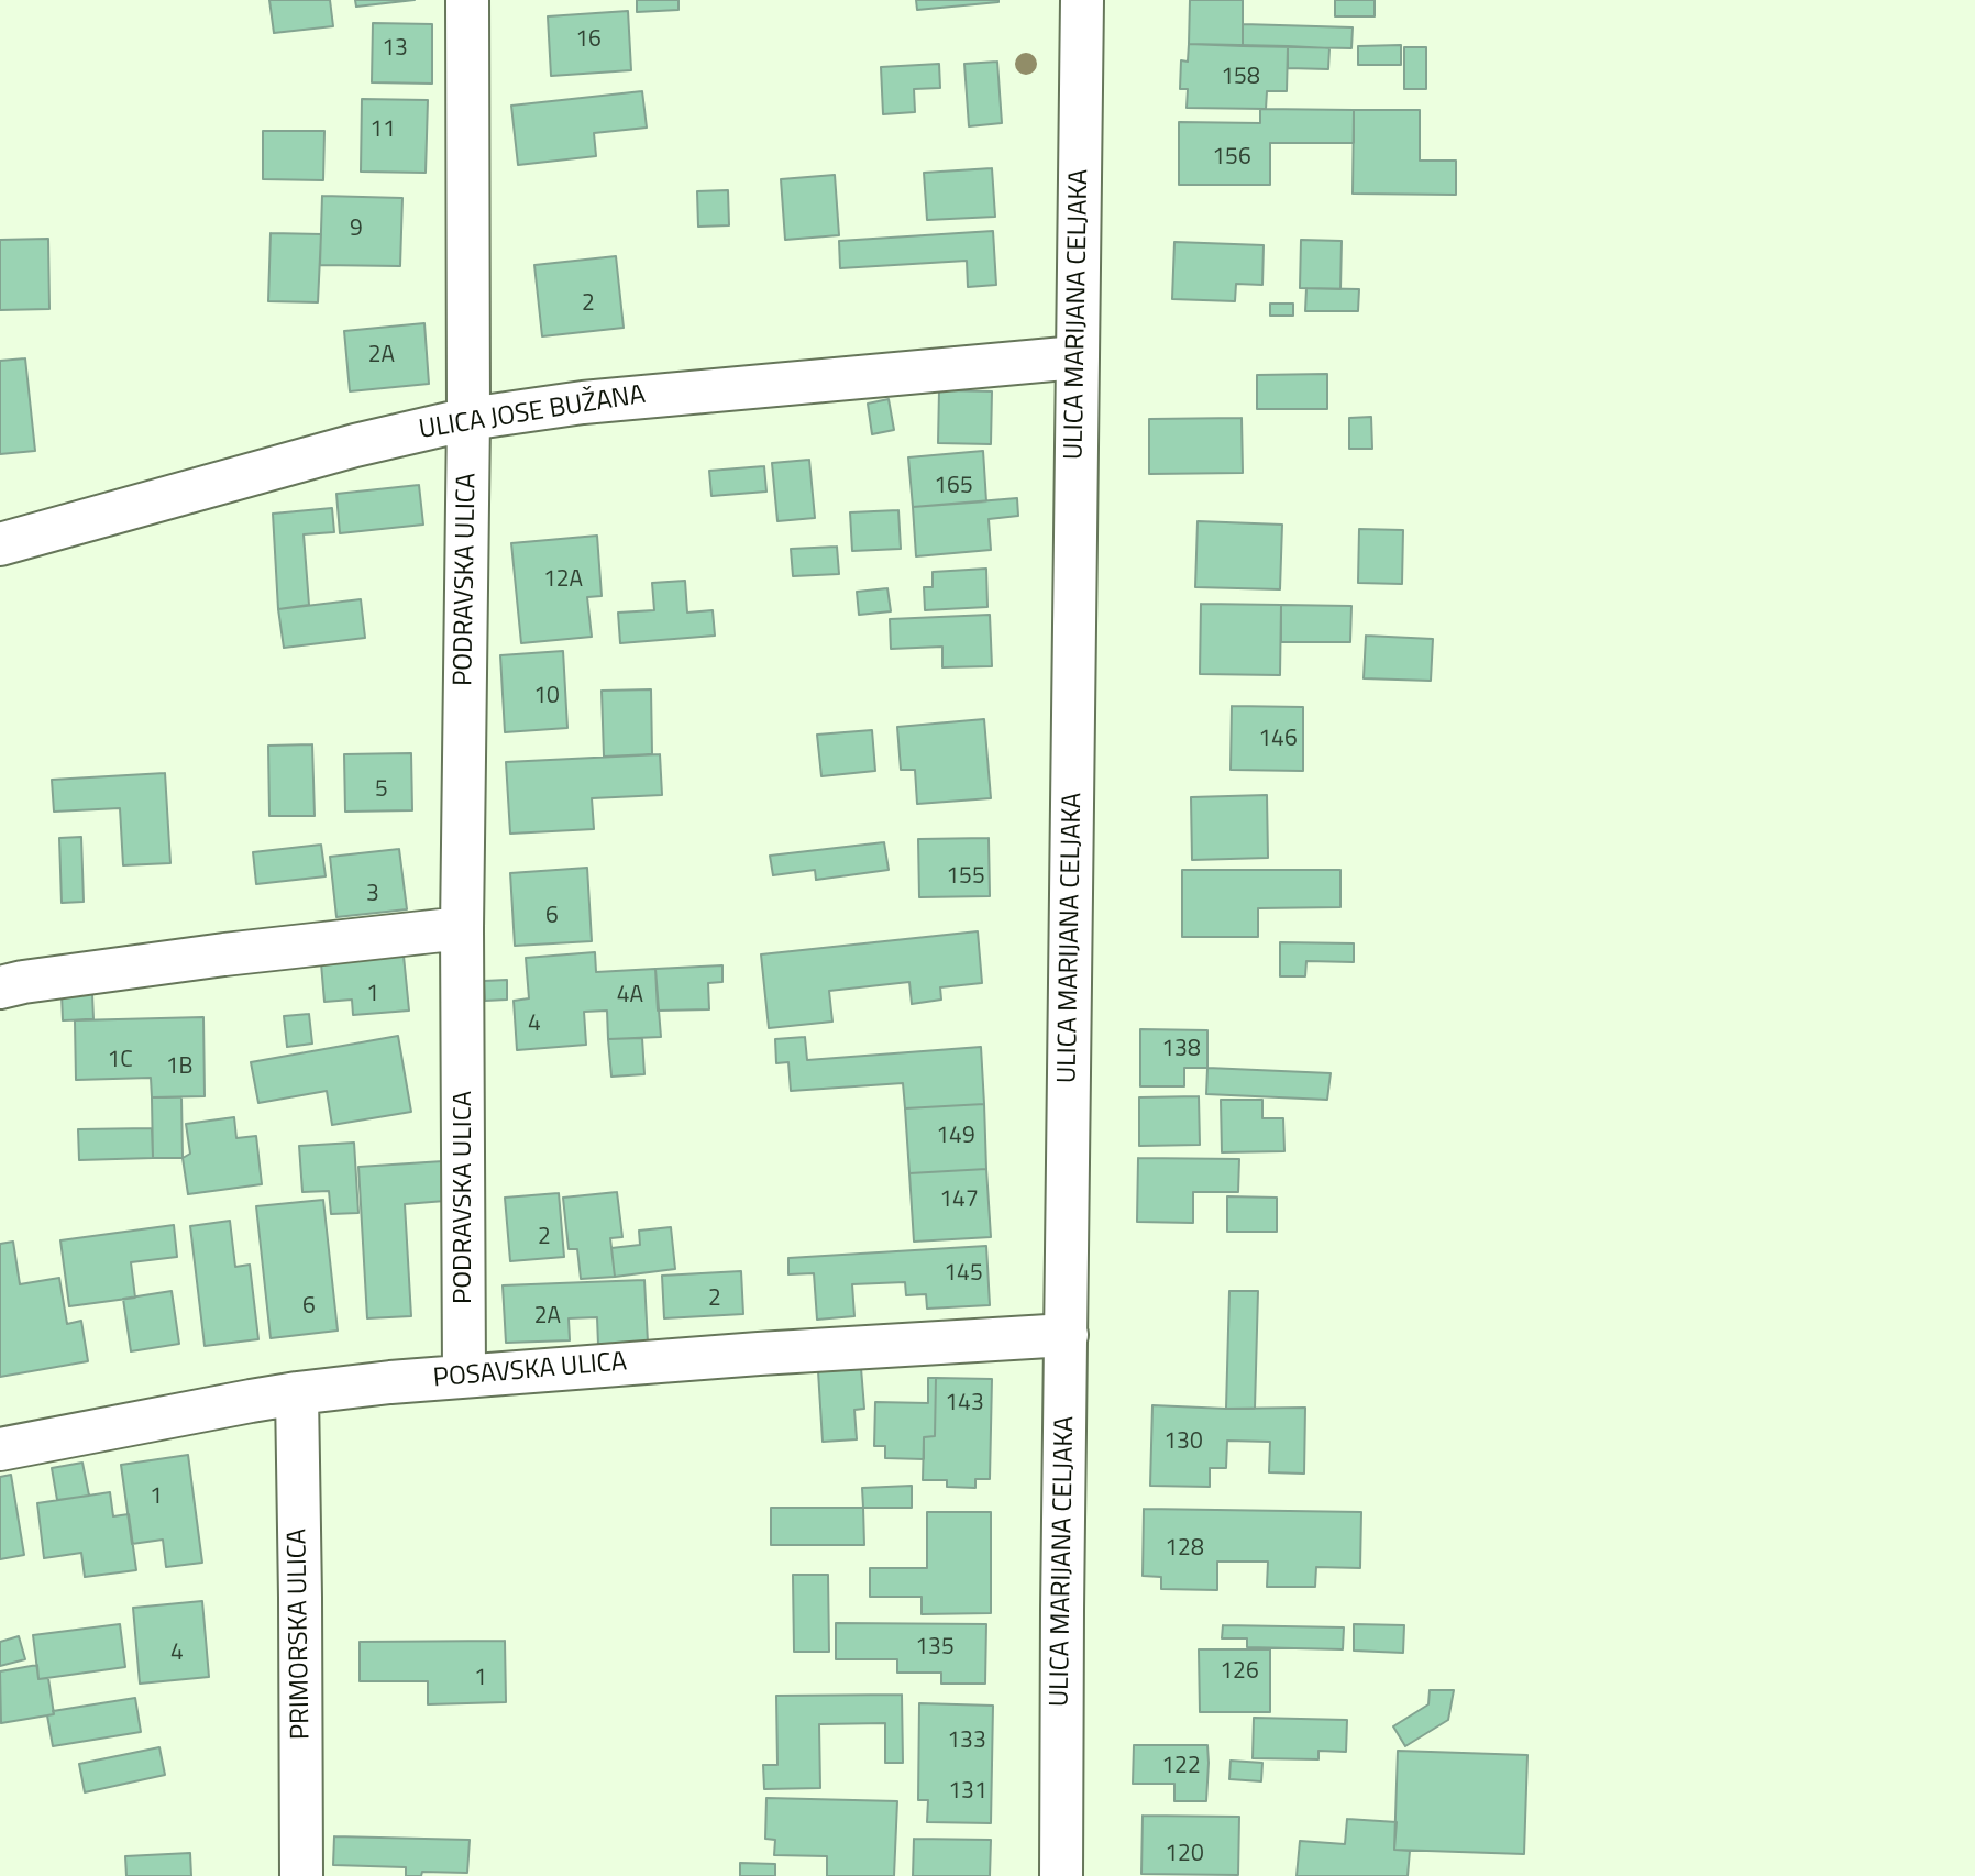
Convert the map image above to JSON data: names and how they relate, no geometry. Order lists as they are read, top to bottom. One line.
{"streets":{"street":["ULICA MARIJANA CELJAKA","ULICA JOSE BUŽANA","PODRAVSKA ULICA","POSAVSKA ULICA","PRIMORSKA ULICA"]},"crossings":[["ULICA MARIJANA CELJAKA","ULICA JOSE BUŽANA"],["ULICA MARIJANA CELJAKA","POSAVSKA ULICA"],["ULICA JOSE BUŽANA","PODRAVSKA ULICA"],["PODRAVSKA ULICA","POSAVSKA ULICA"],["POSAVSKA ULICA","PRIMORSKA ULICA"]],"house_numbers":["16","13","158","11","156","9","2","2A","165","12A","10","146","5","155","3","6","1","4A","4","138","1C","1B","149","147","2","145","2","6","2A","143","130","1","128","135","4","126","1","133","122","131","120"]}
